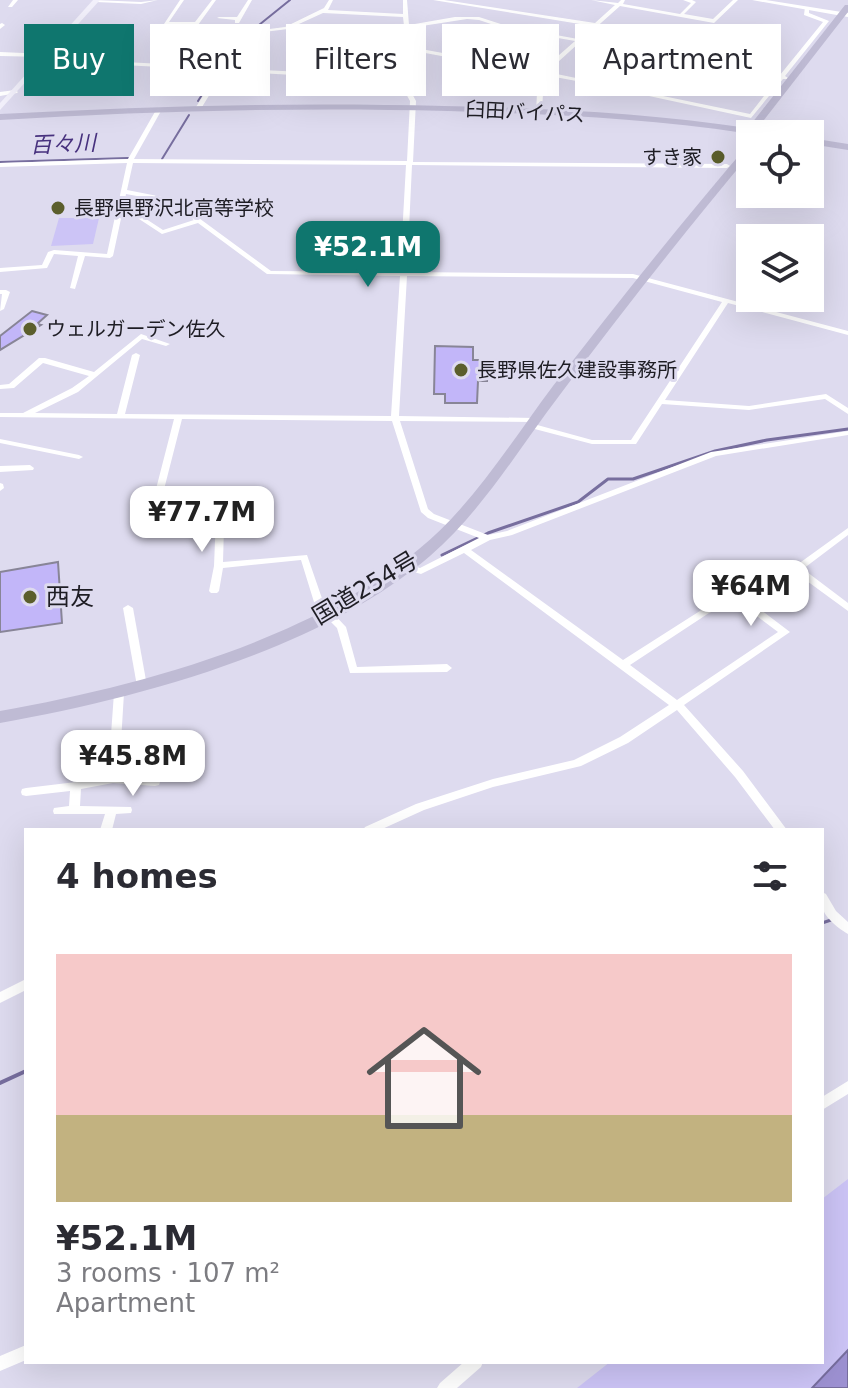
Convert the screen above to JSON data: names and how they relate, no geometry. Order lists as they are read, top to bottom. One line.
{"streets":{"highway":["臼田バイパス","国道254号"]},"water":["百々川"],"places":["すき家","長野県野沢北高等学校","ウェルガーデン佐久","長野県佐久建設事務所","西友"],"page":{"chip":["Buy","Rent","Filters","New","Apartment"],"price":["¥52.1M","¥77.7M","¥64M","¥45.8M"],"heading":"4 homes","list":[{"name":"¥52.1M","note":"3 rooms · 107 m² · Apartment"}]}}
